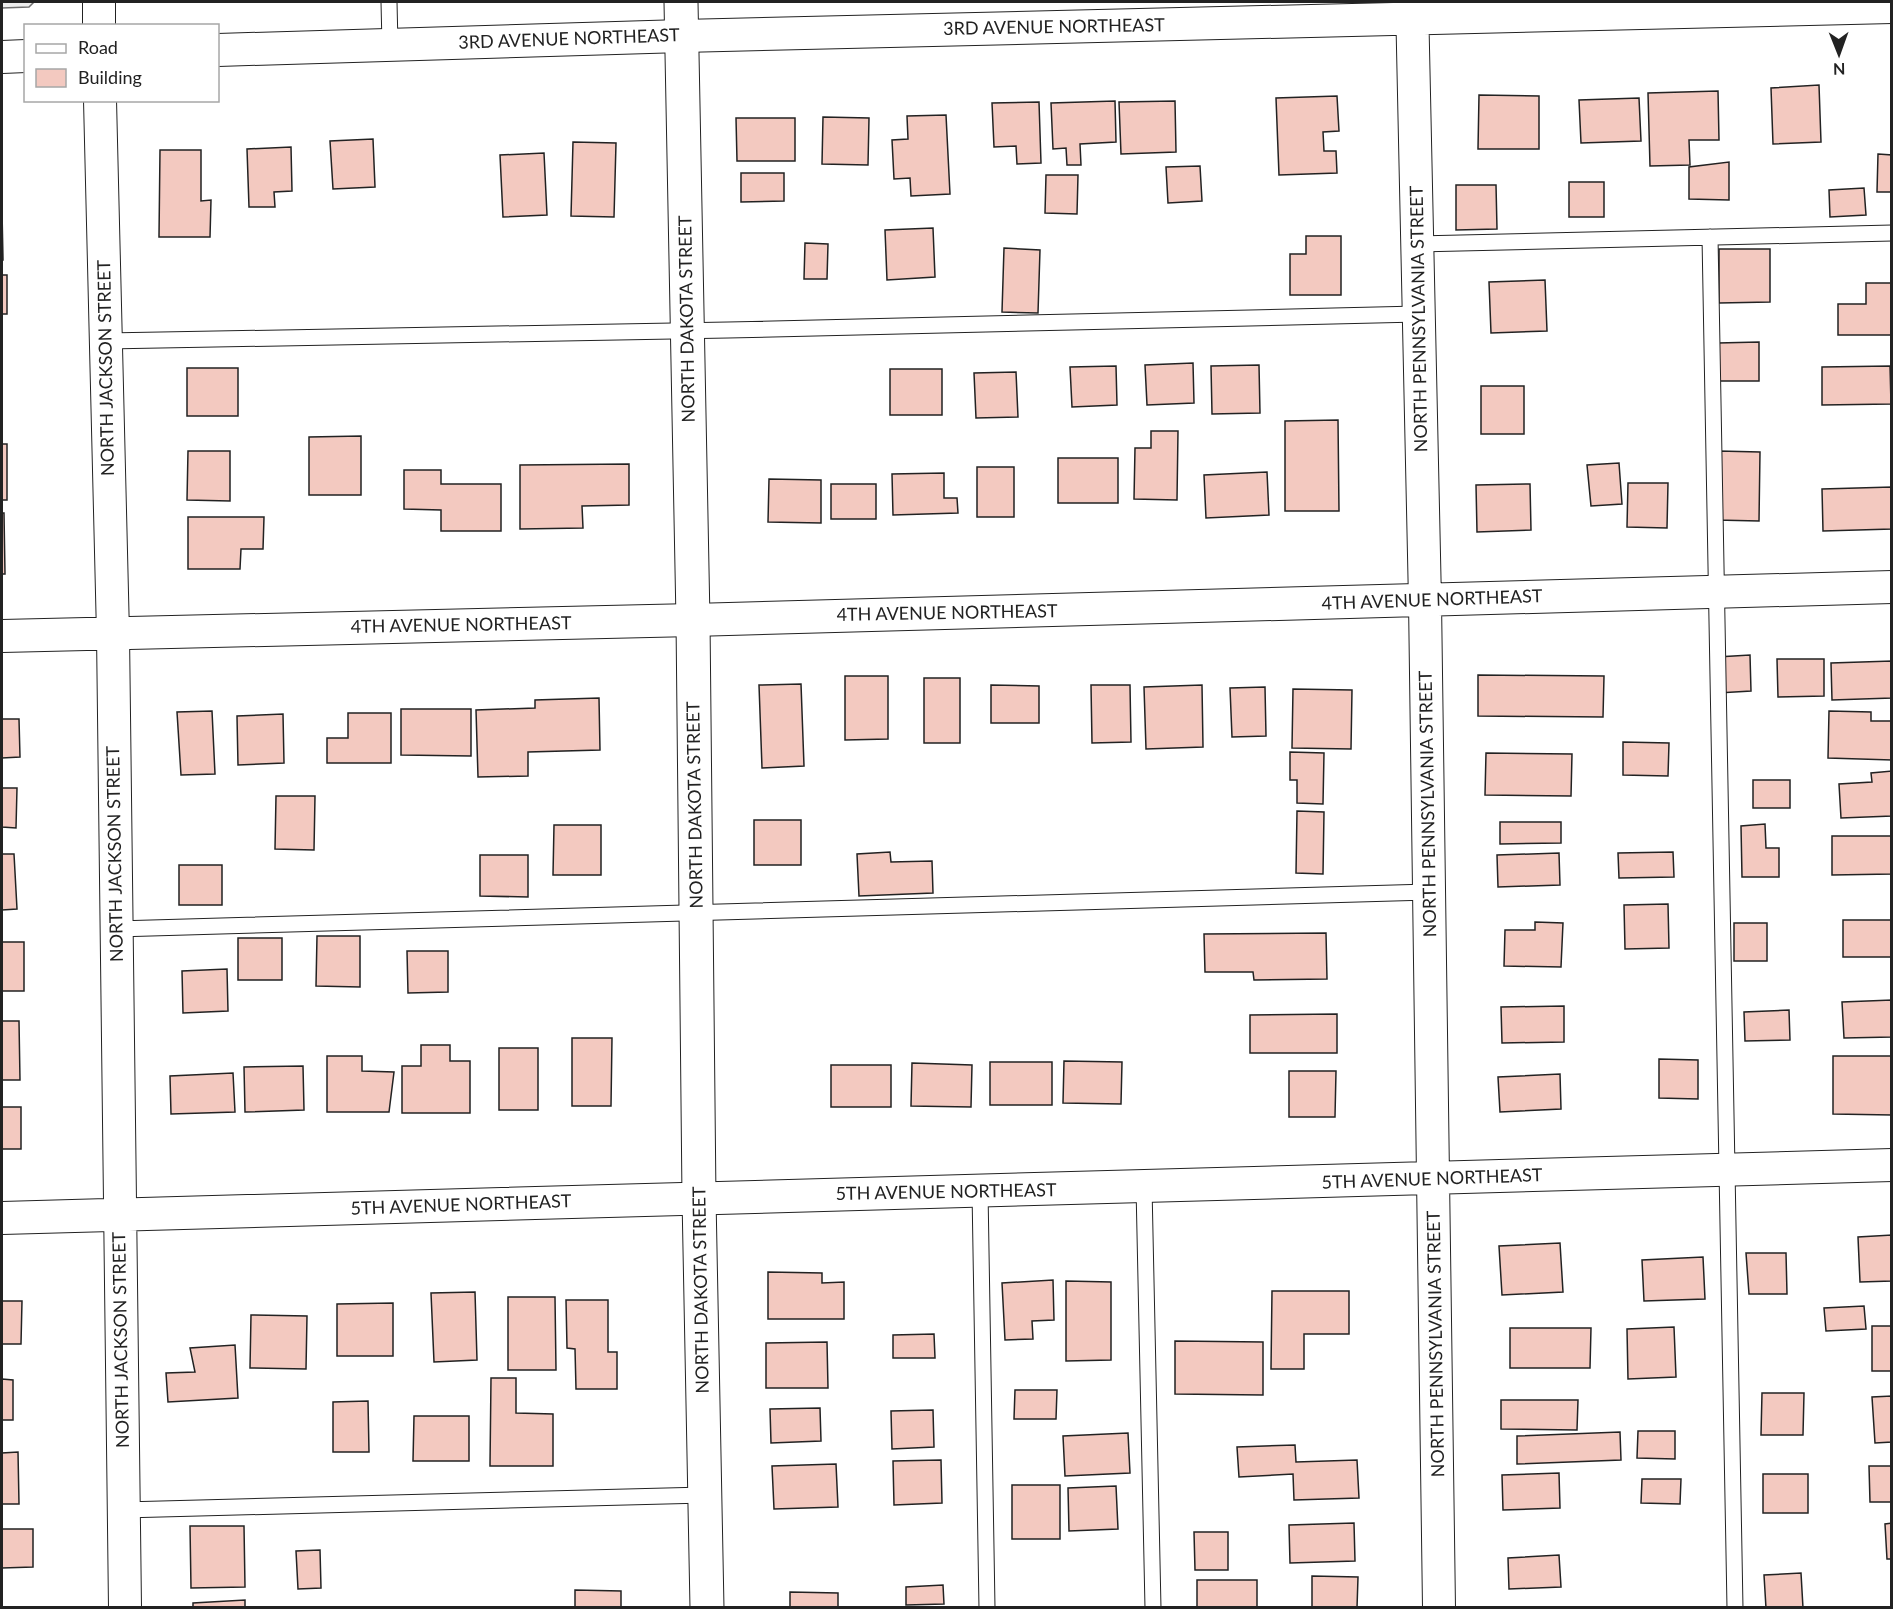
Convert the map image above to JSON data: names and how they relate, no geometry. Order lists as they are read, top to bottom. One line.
{"streets":{"street":["3RD AVENUE NORTHEAST","NORTH DAKOTA STREET","NORTH PENNSYLVANIA STREET","NORTH JACKSON STREET","4TH AVENUE NORTHEAST","5TH AVENUE NORTHEAST"]},"crossings":[["3RD AVENUE NORTHEAST","NORTH DAKOTA STREET"],["3RD AVENUE NORTHEAST","NORTH PENNSYLVANIA STREET"],["NORTH DAKOTA STREET","4TH AVENUE NORTHEAST"],["NORTH DAKOTA STREET","5TH AVENUE NORTHEAST"],["NORTH PENNSYLVANIA STREET","4TH AVENUE NORTHEAST"],["NORTH PENNSYLVANIA STREET","5TH AVENUE NORTHEAST"],["NORTH JACKSON STREET","4TH AVENUE NORTHEAST"],["NORTH JACKSON STREET","5TH AVENUE NORTHEAST"]],"legend":["Road","Building"],"north":"bottom"}
